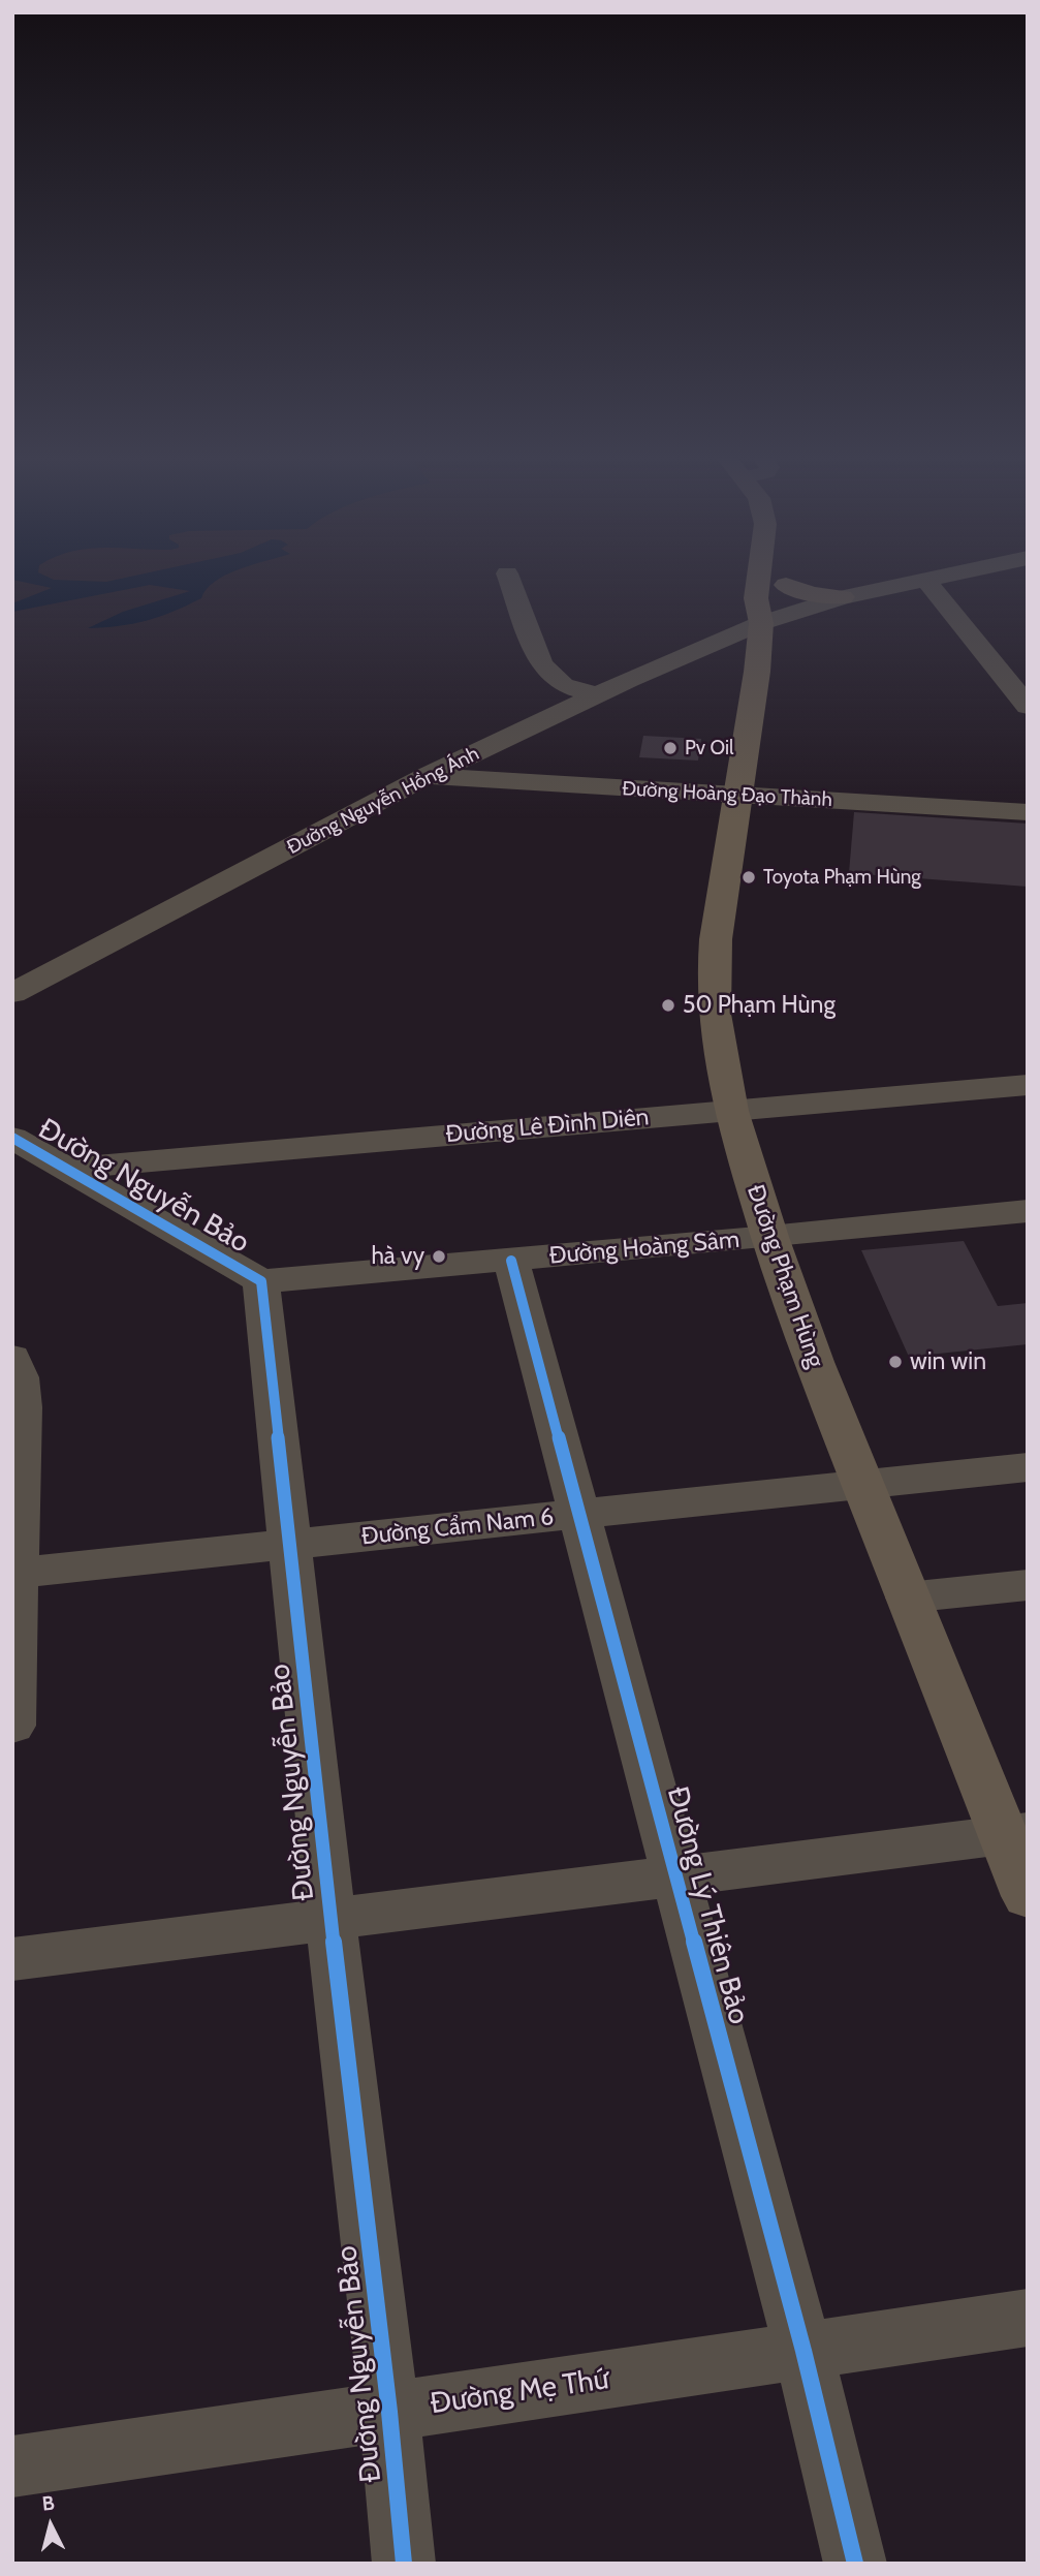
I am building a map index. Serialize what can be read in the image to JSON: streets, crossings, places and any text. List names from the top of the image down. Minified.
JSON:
{"streets":{"main road":["Đường Phạm Hùng"],"street":["Đường Hoàng Đạo Thành","Đường Nguyễn Hồng Ánh","Đường Lê Đình Diên","Đường Nguyễn Bảo","Đường Hoàng Sâm","Đường Cẩm Nam 6","Đường Lý Thiên Bảo","Đường Mẹ Thứ"]},"crossings":[["Đường Hoàng Đạo Thành","Đường Nguyễn Hồng Ánh"],["Đường Hoàng Đạo Thành","Đường Phạm Hùng"],["Đường Nguyễn Hồng Ánh","Đường Phạm Hùng"],["Đường Lê Đình Diên","Đường Nguyễn Bảo"],["Đường Lê Đình Diên","Đường Phạm Hùng"],["Đường Nguyễn Bảo","Đường Hoàng Sâm"],["Đường Nguyễn Bảo","Đường Cẩm Nam 6"],["Đường Nguyễn Bảo","Đường Mẹ Thứ"],["Đường Hoàng Sâm","Đường Phạm Hùng"],["Đường Hoàng Sâm","Đường Lý Thiên Bảo"],["Đường Phạm Hùng","Đường Cẩm Nam 6"],["Đường Cẩm Nam 6","Đường Lý Thiên Bảo"],["Đường Lý Thiên Bảo","Đường Mẹ Thứ"]],"places":["Pv Oil","Toyota Phạm Hùng","50 Phạm Hùng","hà vy","win win"],"north":"top"}
